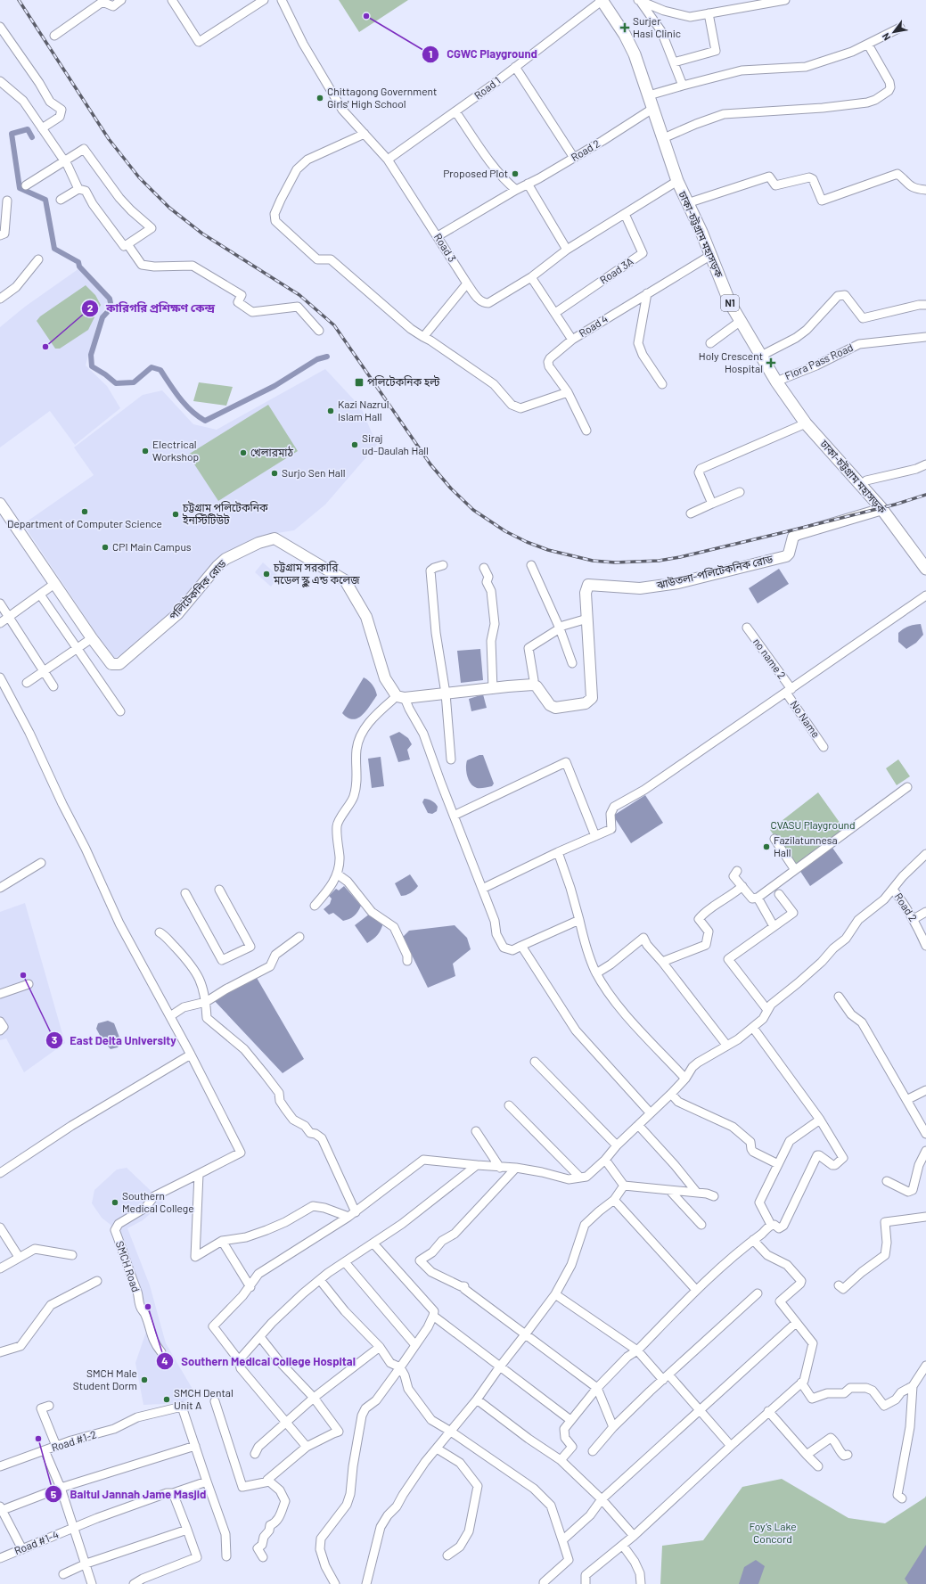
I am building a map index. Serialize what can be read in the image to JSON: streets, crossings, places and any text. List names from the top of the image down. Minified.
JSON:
{"streets":{"highway":["ঢাকা-চট্টগ্রাম মহাসড়ক","N1"],"main road":["ঝাউতলা-পলিটেকনিক রোড","পলিটেকনিক রোড"],"street":["Road 1","Road 2","Road 3","Road 3A","Road 4","Flora Pass Road","no name 2","No Name","SMCH Road","Road #1-2","Road #1-4"]},"crossings":[["Road 1","ঢাকা-চট্টগ্রাম মহাসড়ক"],["Road 1","Road 3"],["Road 2","ঢাকা-চট্টগ্রাম মহাসড়ক"],["Road 2","Road 3"],["ঢাকা-চট্টগ্রাম মহাসড়ক","Road 3"],["ঢাকা-চট্টগ্রাম মহাসড়ক","Road 4"],["ঢাকা-চট্টগ্রাম মহাসড়ক","Flora Pass Road"],["ঢাকা-চট্টগ্রাম মহাসড়ক","ঝাউতলা-পলিটেকনিক রোড"],["Road 3","Road 3A"],["no name 2","No Name"],["Road #1-2","Road #1-4"]],"parks":["CVASU Playground","Foy’s Lake Concord"],"places":{"other":["CGWC Playground","Chittagong Government Girls' High School","Proposed Plot","কারিগরি প্রশিক্ষণ কেন্দ্র","Kazi Nazrul Islam Hall","Siraj ud-Daulah Hall","Electrical Workshop","খেলারমাঠ","Surjo Sen Hall","Department of Computer Science","চট্টগ্রাম পলিটেকনিক ইনস্টিটিউট","CPI Main Campus","চট্টগ্রাম সরকারি মডেল স্কুল এন্ড কলেজ","Fazilatunnesa Hall","East Delta University","Southern Medical College","Southern Medical College Hospital","SMCH Male Student Dorm","SMCH Dental Unit A","Baitul Jannah Jame Masjid"],"health":["Surjer Hasi Clinic","Holy Crescent Hospital"],"transit":["পলিটেকনিক হল্ট"]},"north":"bottom left"}
